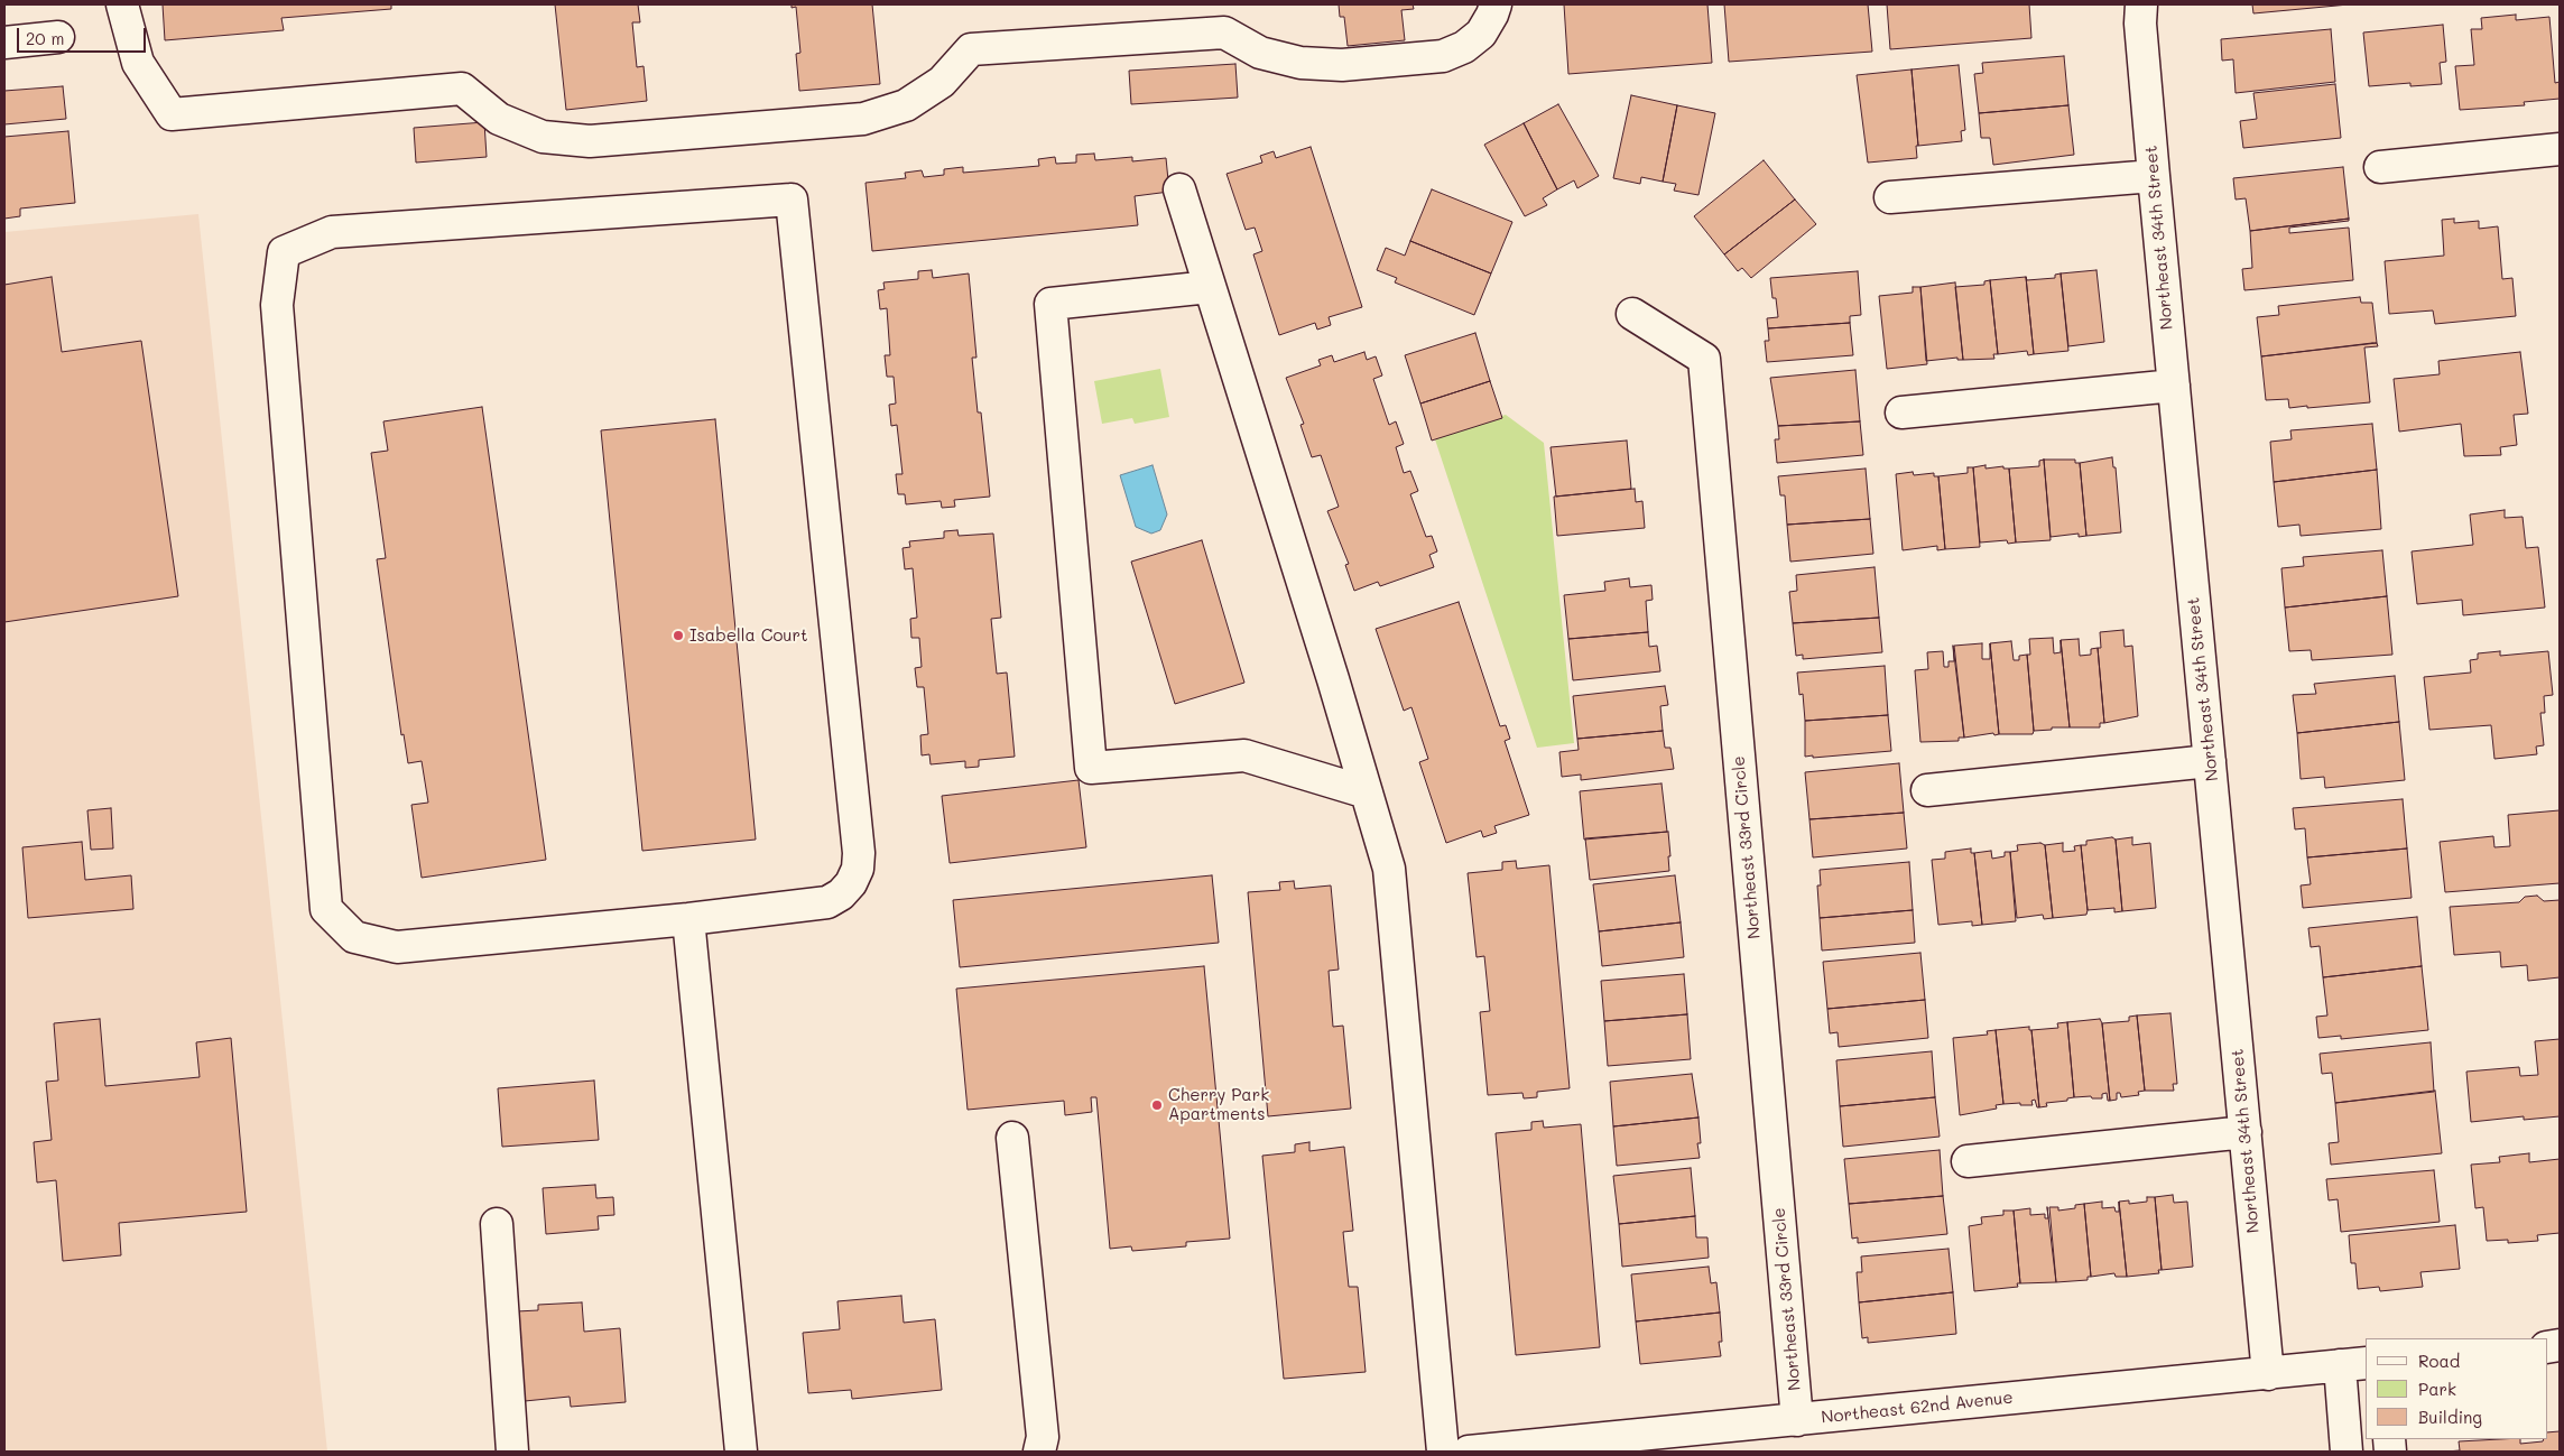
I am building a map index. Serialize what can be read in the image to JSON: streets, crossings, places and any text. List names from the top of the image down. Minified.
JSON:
{"streets":{"street":["Northeast 34th Street","Northeast 33rd Circle","Northeast 62nd Avenue"]},"crossings":[["Northeast 34th Street","Northeast 62nd Avenue"],["Northeast 33rd Circle","Northeast 62nd Avenue"]],"places":["Isabella Court","Cherry Park Apartments"],"legend":["Road","Park","Building"],"scale_bar":"20 m"}
